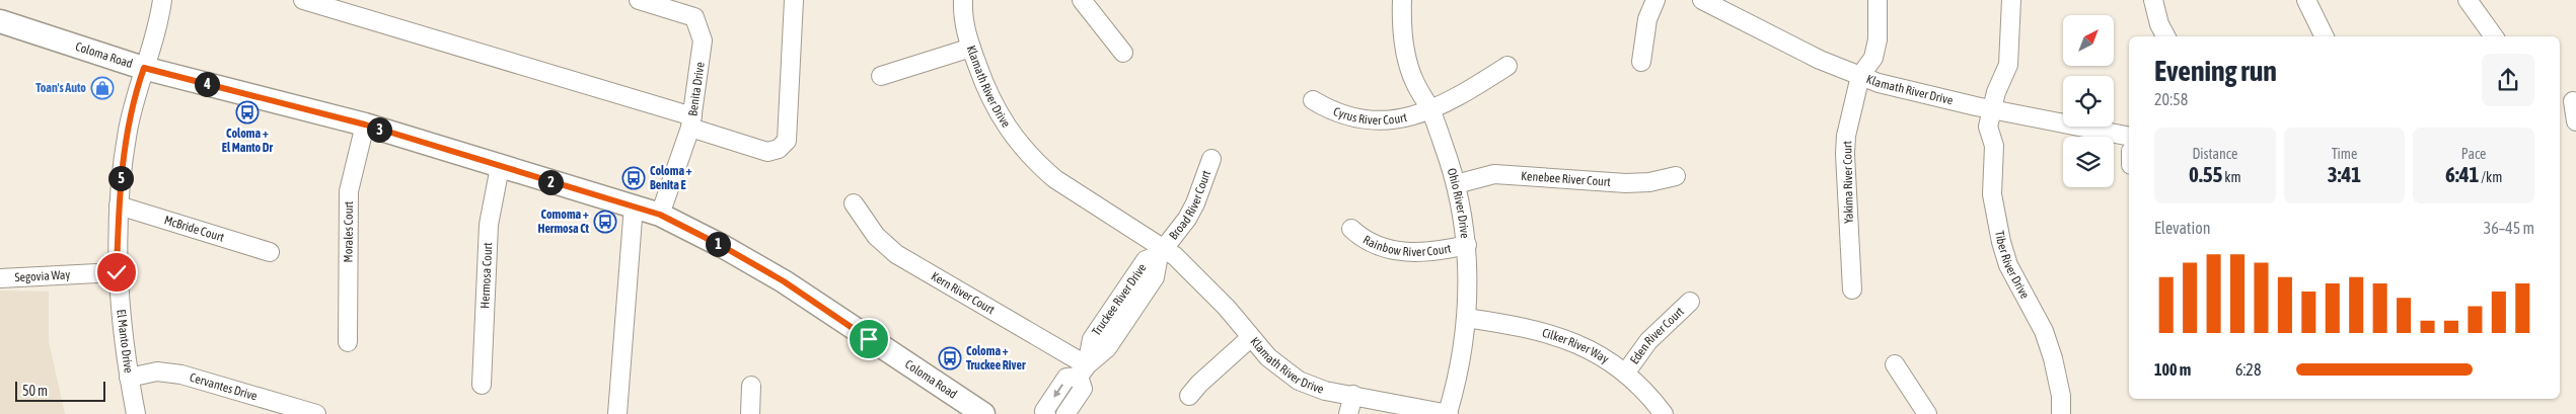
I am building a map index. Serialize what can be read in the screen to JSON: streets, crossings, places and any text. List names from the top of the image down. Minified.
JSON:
{"streets":{"main road":["Coloma Road"],"street":["Klamath River Drive","Benita Drive","Cyrus River Court","Kenebee River Court","Yakima River Court","Broad River Court","Ohio River Drive","McBride Court","Morales Court","Rainbow River Court","Tiber River Drive","Hermosa Court","Segovia Way","Kern River Court","Truckee River Drive","Eden River Court","El Manto Drive","Cilker River Way","Cervantes Drive"]},"crossings":[["Coloma Road","Benita Drive"],["Coloma Road","Morales Court"],["Coloma Road","Hermosa Court"],["Coloma Road","El Manto Drive"],["Klamath River Drive","Yakima River Court"],["Klamath River Drive","Broad River Court"],["Klamath River Drive","Ohio River Drive"],["Klamath River Drive","Tiber River Drive"],["Klamath River Drive","Truckee River Drive"],["Cyrus River Court","Ohio River Drive"],["Kenebee River Court","Ohio River Drive"],["Broad River Court","Truckee River Drive"],["Ohio River Drive","Rainbow River Court"],["Ohio River Drive","Cilker River Way"],["McBride Court","El Manto Drive"],["Segovia Way","El Manto Drive"],["Kern River Court","Truckee River Drive"],["Eden River Court","Cilker River Way"],["El Manto Drive","Cervantes Drive"]],"places":{"shop":["Toan's Auto"],"bus stop":["Coloma + El Manto Dr","Coloma + Benita E","Comoma + Hermosa Ct","Coloma + Truckee River"]},"scale_bar":"50 m","north":"top right","page":{"heading":["Evening run","20:58"],"pins":["4","3","5","2","1"],"stats":[["Distance","0.55 km"],["Time","3:41"],["Pace","6:41 /km"]],"chart":["Elevation","36–45 m"],"list":[{"name":"100 m","note":"6:28"}],"scale":"50 m"}}
